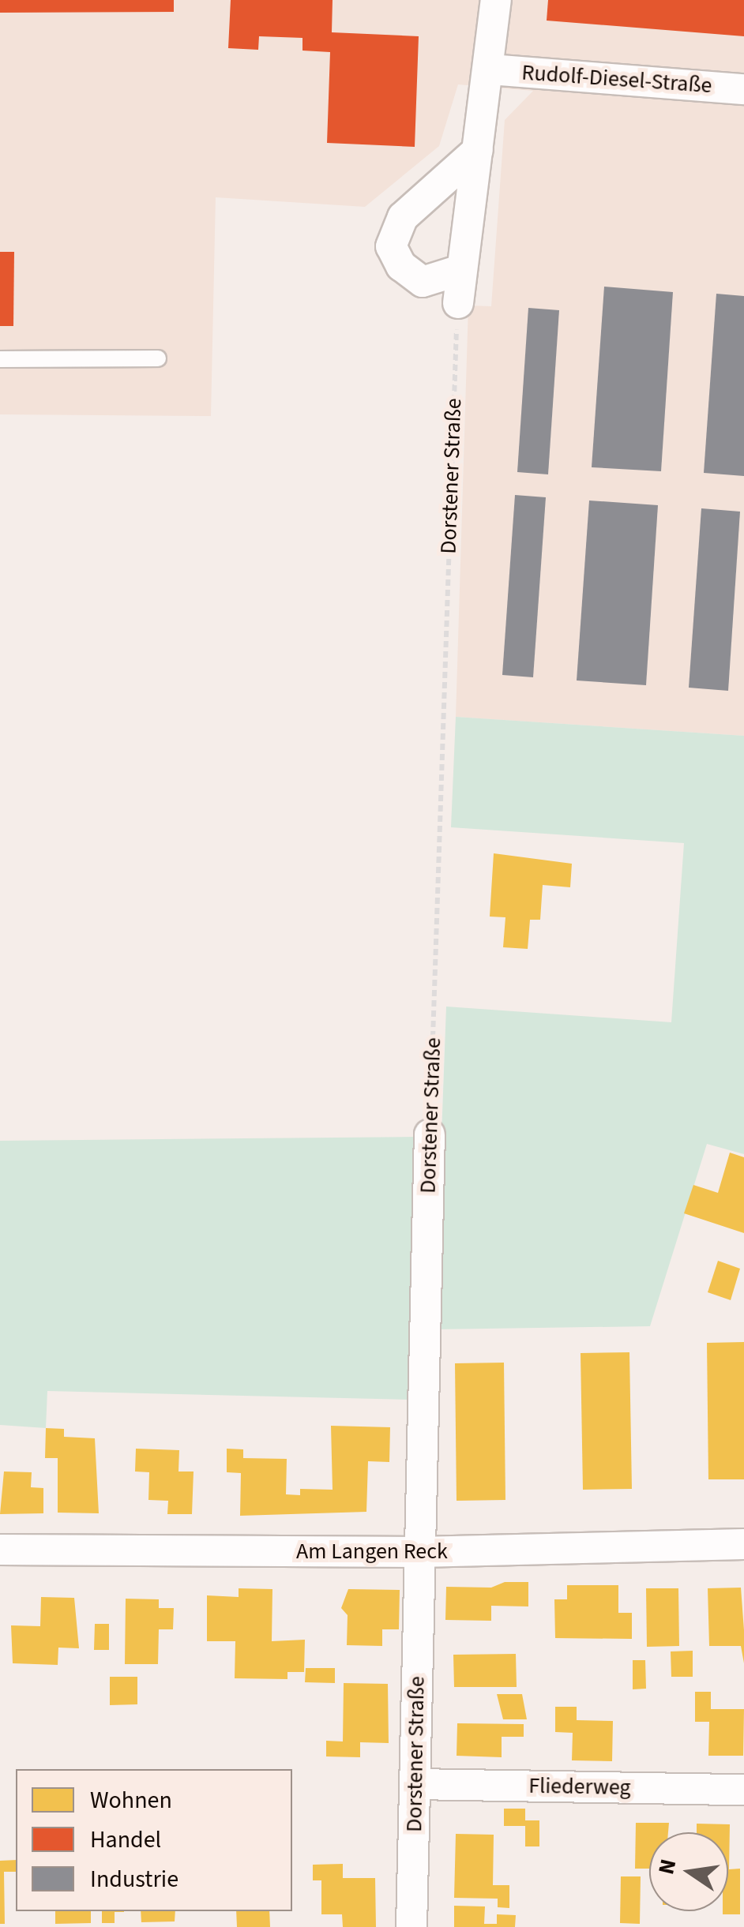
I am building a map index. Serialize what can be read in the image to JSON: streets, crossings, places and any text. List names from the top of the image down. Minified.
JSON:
{"streets":{"street":["Rudolf-Diesel-Straße","Dorstener Straße","Am Langen Reck","Fliederweg"]},"crossings":[["Rudolf-Diesel-Straße","Dorstener Straße"],["Dorstener Straße","Am Langen Reck"],["Dorstener Straße","Fliederweg"]],"legend":["Wohnen","Handel","Industrie"],"north":"left"}
